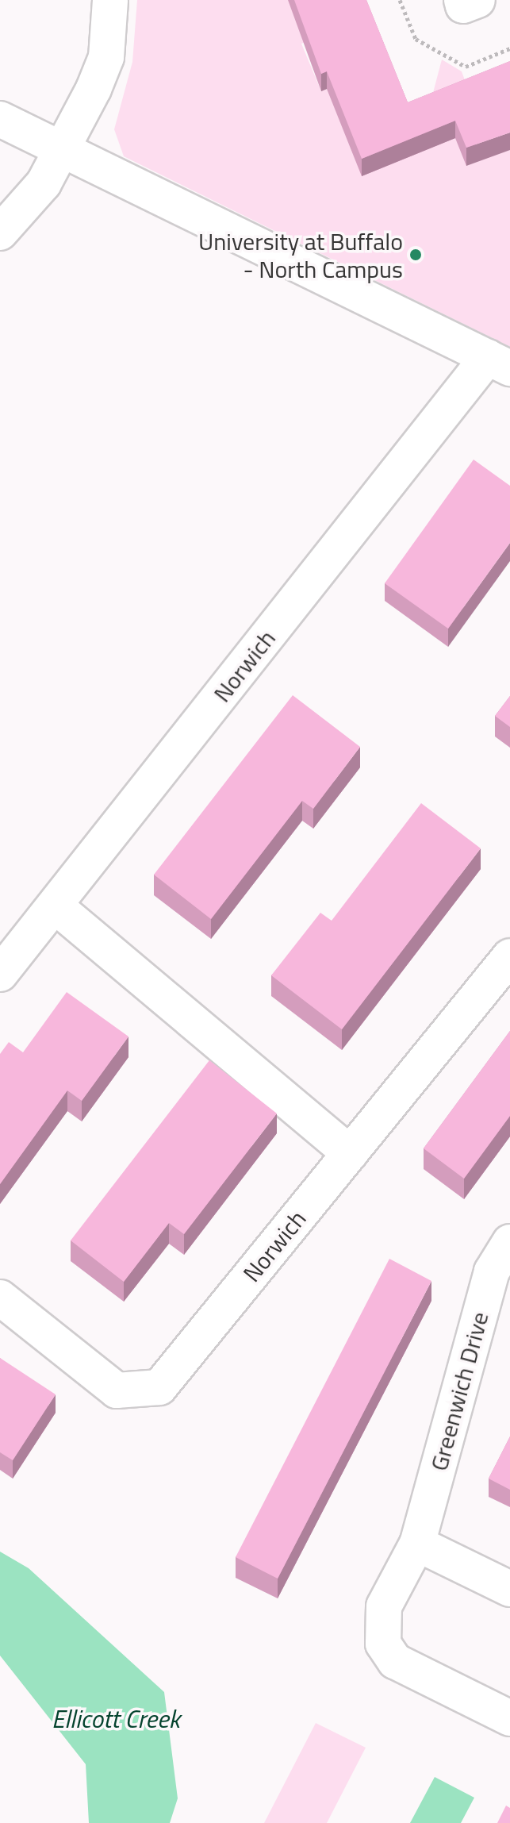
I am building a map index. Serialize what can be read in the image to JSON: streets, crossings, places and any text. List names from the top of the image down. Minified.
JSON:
{"streets":{"street":["Norwich","Greenwich Drive"]},"water":["Ellicott Creek"],"places":["University at Buffalo - North Campus"]}
